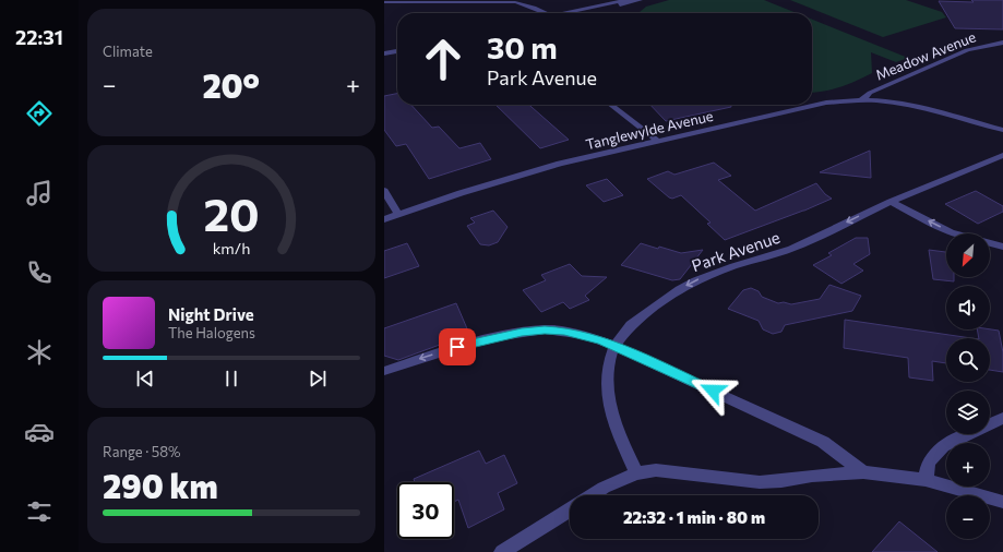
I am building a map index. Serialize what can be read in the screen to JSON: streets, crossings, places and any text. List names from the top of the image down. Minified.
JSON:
{"streets":{"street":["Meadow Avenue","Tanglewylde Avenue","Park Avenue"]},"crossings":[["Meadow Avenue","Tanglewylde Avenue"]],"one_way":["Park Avenue"],"north":"bottom left","page":{"tabs":"22:31","tile":["Climate",["Range · 58%","290 km"]],"turn":["30 m","Park Avenue"],"heat":["−","20°","+"],"map_buttons":["+","−"],"song":["Night Drive","The Halogens"],"limit":"30","trip":"22:32 · 1 min · 80 m","gauge":["20","km/h"]}}
